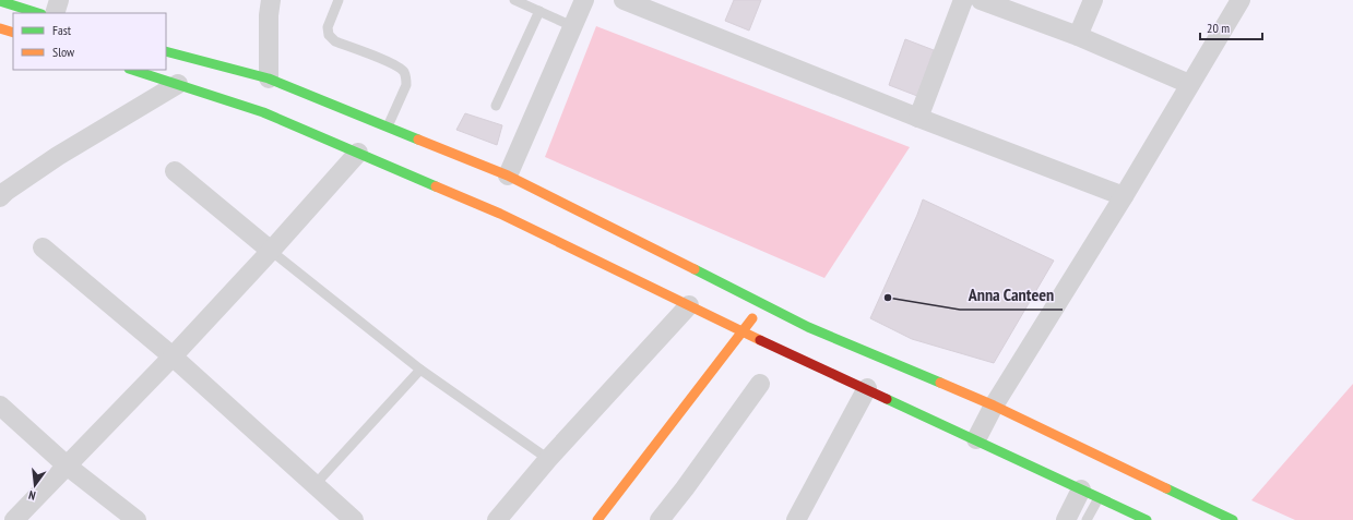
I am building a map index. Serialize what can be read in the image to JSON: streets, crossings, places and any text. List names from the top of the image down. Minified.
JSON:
{"places":["Anna Canteen"],"legend":["Fast","Slow"],"scale_bar":"20 m","north":"bottom"}
